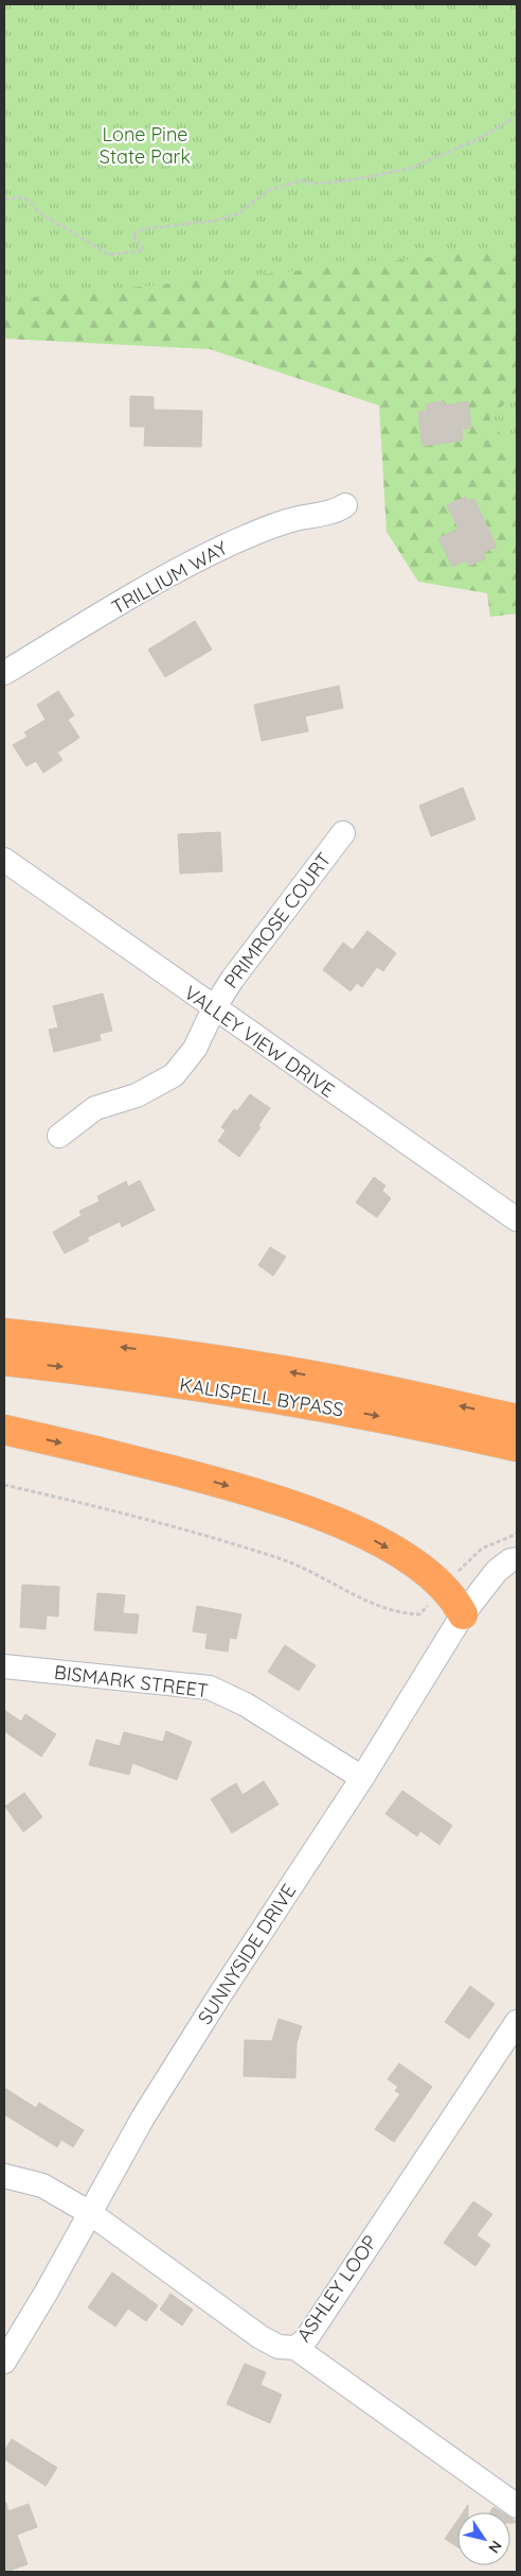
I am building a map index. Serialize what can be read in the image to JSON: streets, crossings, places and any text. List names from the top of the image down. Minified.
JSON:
{"streets":{"highway":["KALISPELL BYPASS"],"street":["TRILLIUM WAY","PRIMROSE COURT","VALLEY VIEW DRIVE","BISMARK STREET","SUNNYSIDE DRIVE","ASHLEY LOOP"]},"crossings":[["PRIMROSE COURT","VALLEY VIEW DRIVE"],["BISMARK STREET","SUNNYSIDE DRIVE"],["SUNNYSIDE DRIVE","ASHLEY LOOP"]],"parks":["Lone Pine State Park"],"north":"bottom right"}
